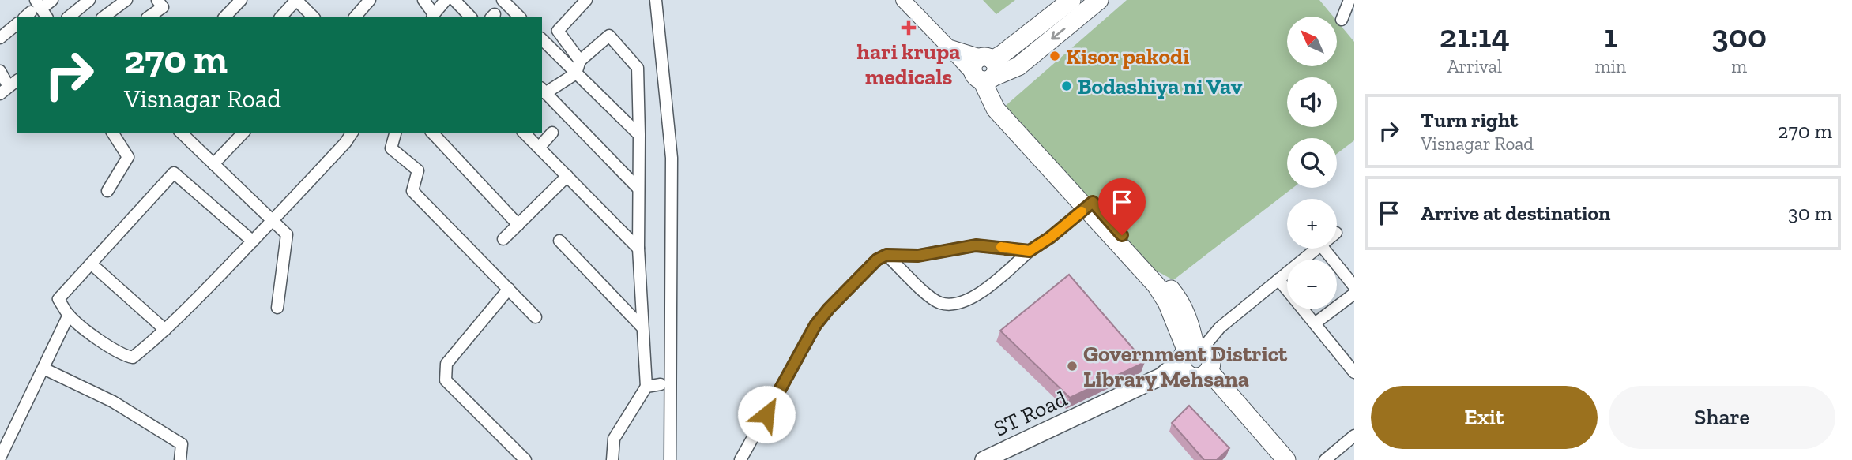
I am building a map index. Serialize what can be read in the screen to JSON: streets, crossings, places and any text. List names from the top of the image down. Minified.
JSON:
{"streets":{"main road":["ST Road"]},"places":{"health":["hari krupa medicals"],"other":["Kisor pakodi","Bodashiya ni Vav","Government District Library Mehsana"]},"north":"top left","page":{"eta":["21:14","Arrival","1","min","300","m"],"map_buttons":["+","−"],"turn":["270 m","Visnagar Road"],"list":[{"name":"Turn right","note":"Visnagar Road","value":"270 m"},{"name":"Arrive at destination","value":"30 m"}],"buttons":["Exit","Share"]}}
